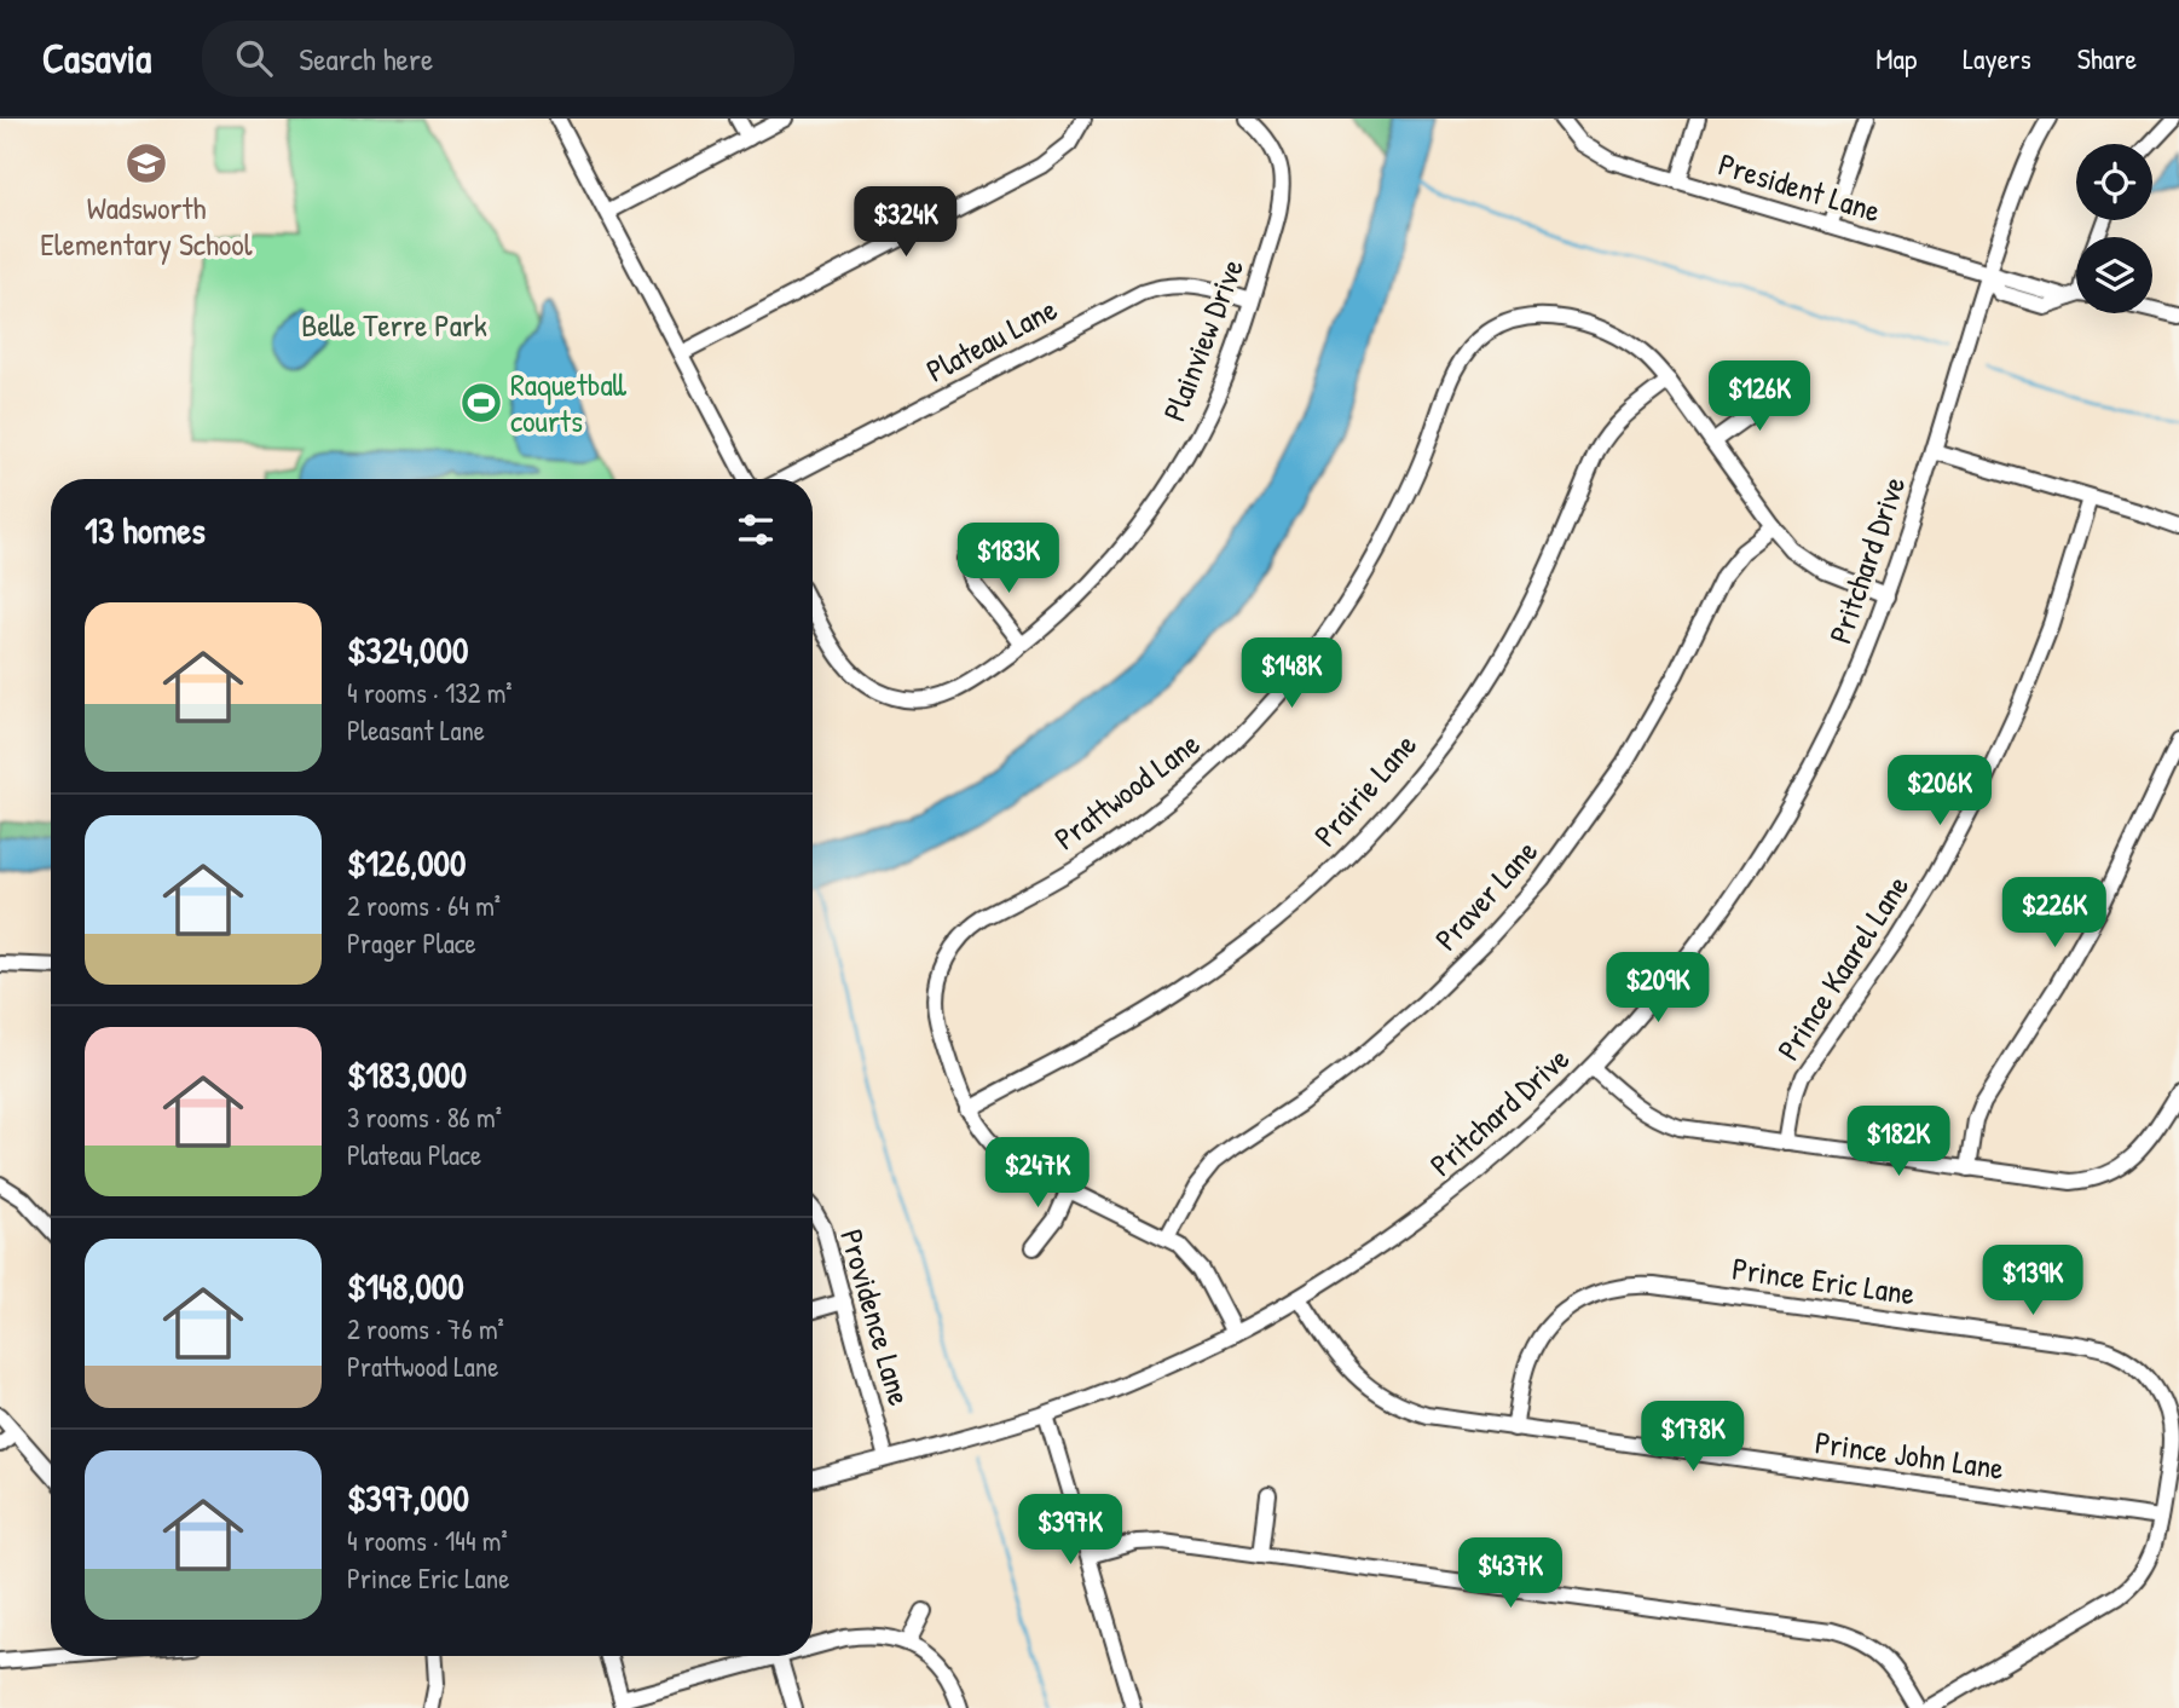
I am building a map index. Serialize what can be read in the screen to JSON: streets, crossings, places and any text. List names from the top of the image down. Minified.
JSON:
{"streets":{"street":["President Lane","Plateau Lane","Plainview Drive","Pritchard Drive","Prairie Lane","Prattwood Lane","Praver Lane","Prince Kaarel Lane","Prince Eric Lane","Providence Lane","Prince John Lane"]},"crossings":[["President Lane","Pritchard Drive"],["Plateau Lane","Plainview Drive"],["Pritchard Drive","Prattwood Lane"],["Pritchard Drive","Providence Lane"],["Pritchard Drive","Prince John Lane"],["Prairie Lane","Prattwood Lane"],["Prattwood Lane","Praver Lane"],["Prince Eric Lane","Prince John Lane"]],"parks":["Belle Terre Park"],"places":{"school or university":["Wadsworth Elementary School"],"sports":["Raquetball courts"]},"page":{"header":"Casavia","search":"Search here","nav":["Map","Layers","Share"],"price":["$324K","$126K","$183K","$148K","$206K","$226K","$209K","$182K","$247K","$139K","$178K","$397K","$437K"],"heading":"13 homes","list":[{"name":"$324,000","note":"4 rooms · 132 m² · Pleasant Lane"},{"name":"$126,000","note":"2 rooms · 64 m² · Prager Place"},{"name":"$183,000","note":"3 rooms · 86 m² · Plateau Place"},{"name":"$148,000","note":"2 rooms · 76 m² · Prattwood Lane"},{"name":"$397,000","note":"4 rooms · 144 m² · Prince Eric Lane"}]}}
